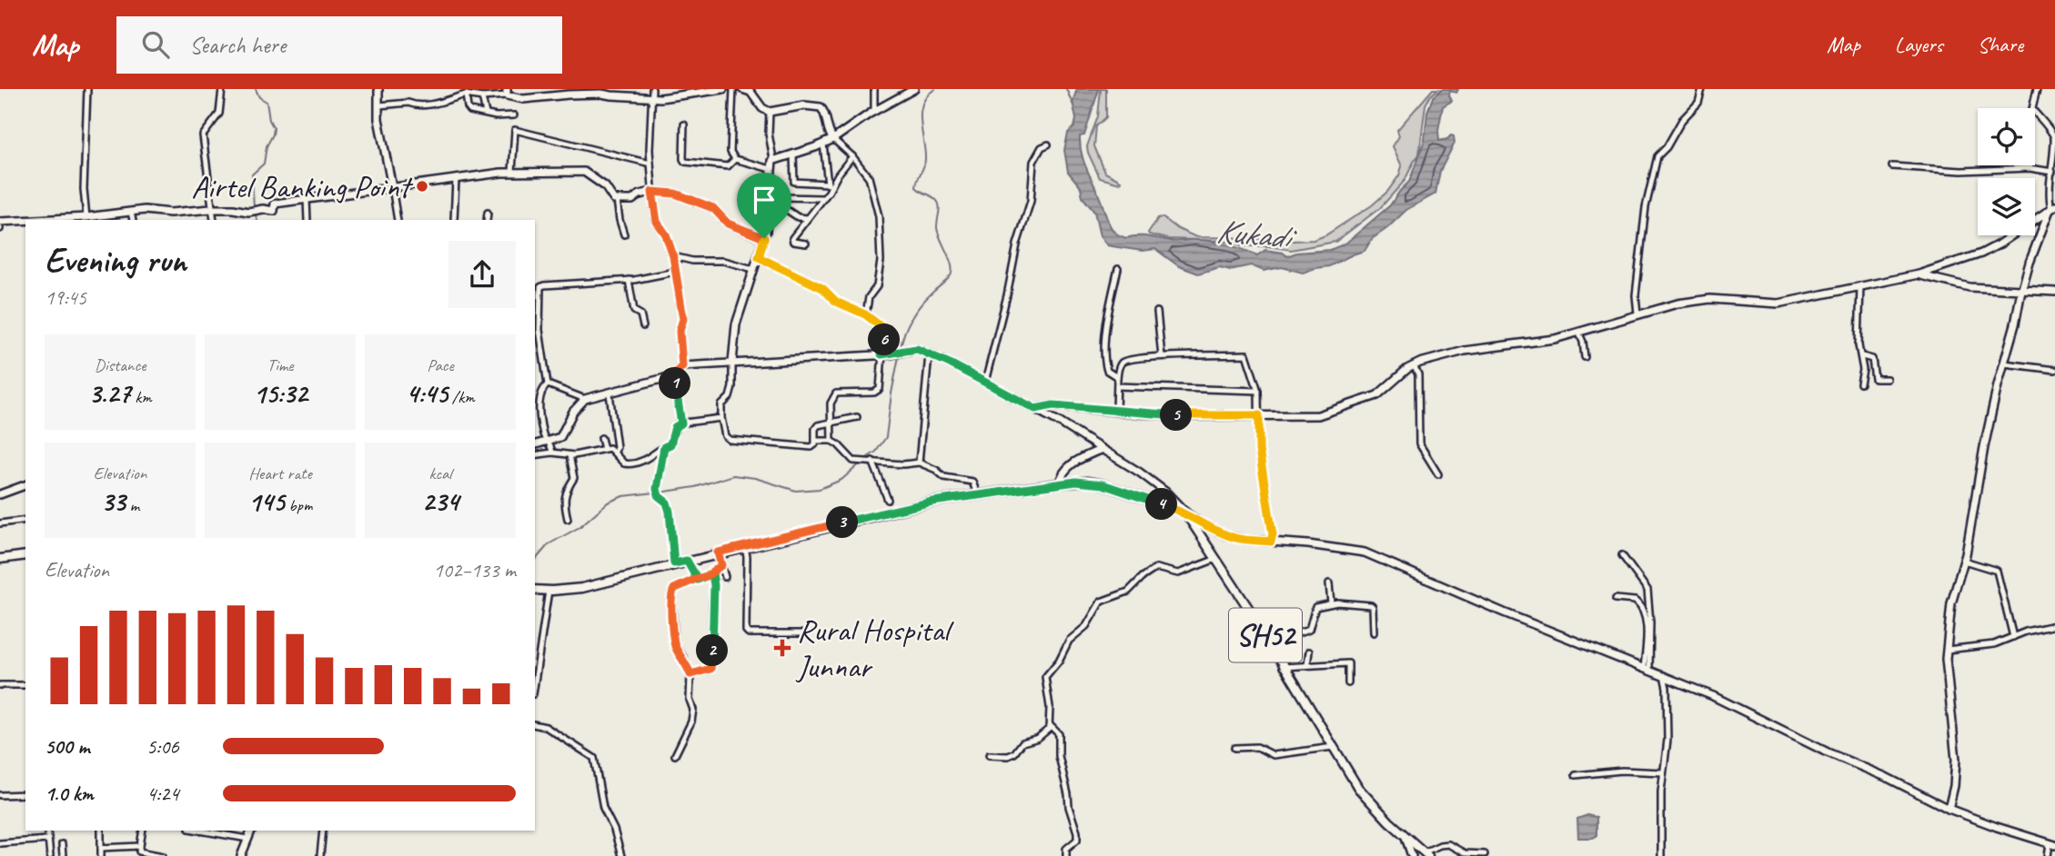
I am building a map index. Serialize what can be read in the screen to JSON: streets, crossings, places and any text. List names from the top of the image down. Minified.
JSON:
{"streets":{"main road":["SH52"]},"water":["Kukadi"],"places":{"other":["Airtel Banking Point"],"health":["Rural Hospital Junnar"]},"page":{"header":"Map","search":"Search here","nav":["Map","Layers","Share"],"heading":["Evening run","19:45"],"pins":["6","1","5","4","3","2"],"stats":[["Distance","3.27 km"],["Time","15:32"],["Pace","4:45 /km"],["Elevation","33 m"],["Heart rate","145 bpm"],["kcal","234"]],"chart":["Elevation","102–133 m"],"list":[{"name":"500 m","note":"5:06"},{"name":"1.0 km","note":"4:24"}]}}
